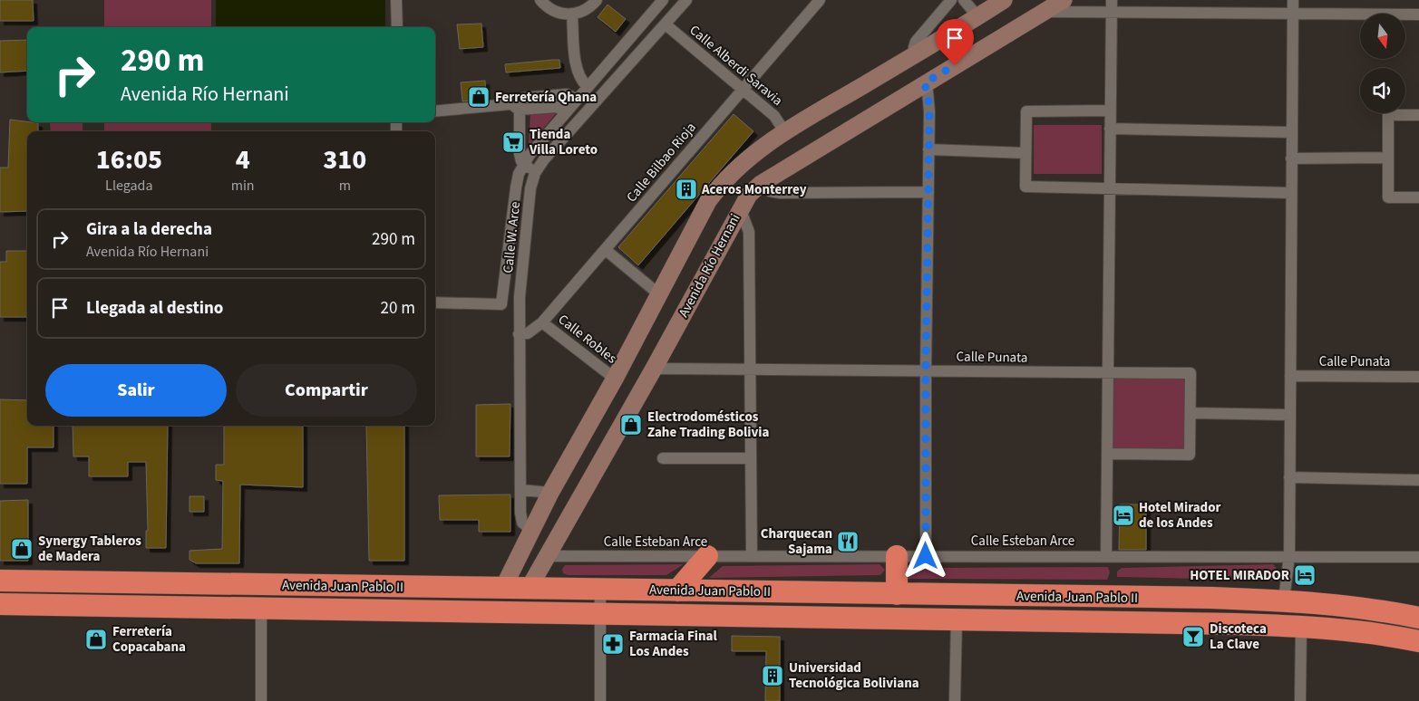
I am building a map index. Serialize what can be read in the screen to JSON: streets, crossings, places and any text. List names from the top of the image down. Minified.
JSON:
{"streets":{"highway":["Avenida Juan Pablo II"],"street":["Calle Alberdi Saravia","Calle Bilbao Rioja","Calle W. Arce","Avenida Río Hernani","Calle Robles","Calle Punata","Calle Esteban Arce"]},"crossings":[["Calle Alberdi Saravia","Calle Bilbao Rioja"],["Calle Alberdi Saravia","Calle W. Arce"],["Calle Bilbao Rioja","Calle W. Arce"],["Calle Bilbao Rioja","Calle Robles"],["Avenida Río Hernani","Calle Punata"],["Avenida Río Hernani","Calle Esteban Arce"],["Avenida Río Hernani","Avenida Juan Pablo II"]],"places":{"shop":["Ferretería Qhana","Electrodomésticos Zahe Trading Bolivia","Synergy Tableros de Madera","Ferretería Copacabana"],"supermarket":["Tienda Villa Loreto"],"building":["Aceros Monterrey","Universidad Tecnológica Boliviana"],"hotel":["Hotel Mirador de los Andes","HOTEL MIRADOR"],"restaurant":["Charquecan Sajama"],"bar":["Discoteca La Clave"],"pharmacy":["Farmacia Final Los Andes"]},"north":"bottom","page":{"turn":["290 m","Avenida Río Hernani"],"eta":["16:05","Llegada","4","min","310","m"],"list":[{"name":"Gira a la derecha","note":"Avenida Río Hernani","value":"290 m"},{"name":"Llegada al destino","value":"20 m"}],"buttons":["Salir","Compartir"]}}
